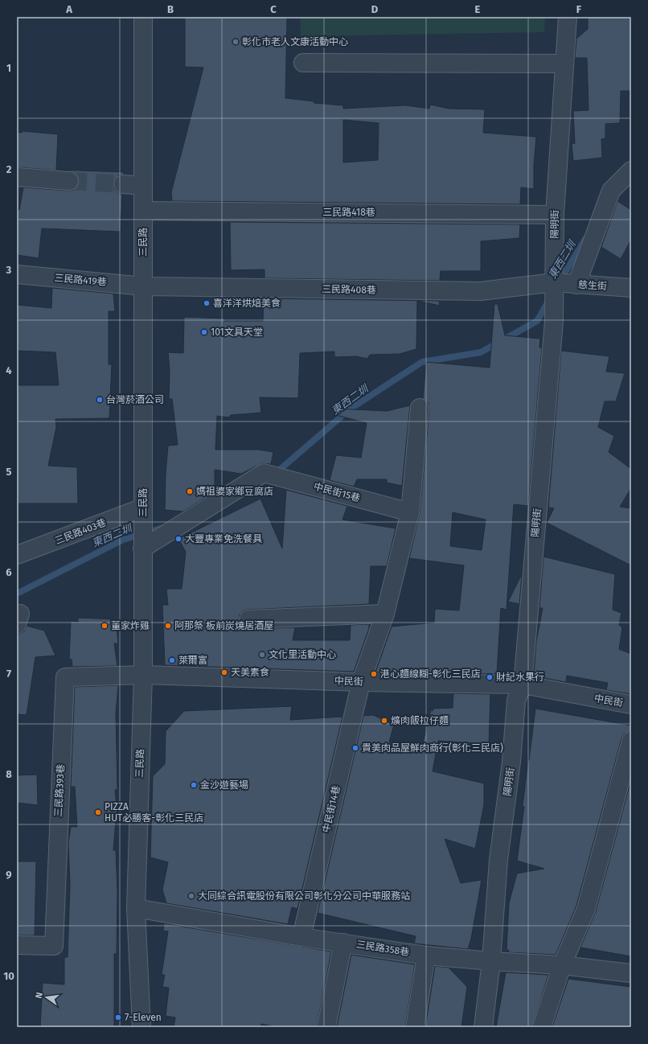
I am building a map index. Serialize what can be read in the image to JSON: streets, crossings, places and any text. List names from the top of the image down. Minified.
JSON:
{"streets":{"street":["三民路418巷","陽明街","三民路","三民路419巷","慈生街","三民路408巷","中民街15巷","三民路403巷","中民街","三民路393巷","中民街14巷","三民路358巷"]},"crossings":[["三民路418巷","陽明街"],["三民路418巷","三民路"],["陽明街","慈生街"],["陽明街","三民路408巷"],["陽明街","中民街"],["陽明街","三民路358巷"],["三民路","三民路419巷"],["三民路","三民路408巷"],["三民路","中民街15巷"],["三民路","三民路403巷"],["三民路","中民街"],["三民路","三民路393巷"],["三民路","三民路358巷"],["三民路419巷","三民路408巷"],["慈生街","三民路408巷"],["中民街","三民路393巷"],["中民街","中民街14巷"],["中民街14巷","三民路358巷"]],"water":["東西二圳"],"places":["彰化市老人文康活動中心","喜洋洋烘焙美食","101文具天堂","台灣菸酒公司","媽祖婆家鄉豆腐店","大豐專業免洗餐具","董家炸雞","阿那祭 板前炭燒居酒屋","文化里活動中心","萊爾富","天美素食","港心麵線糊-彰化三民店","財記水果行","爌肉飯拉仔麵","貴美肉品屋鮮肉商行(彰化三民店)","金沙遊藝場","PIZZA HUT必勝客-彰化三民店","大同綜合訊電股份有限公司彰化分公司中華服務站","7-Eleven"],"north":"left","grid":{"columns":["A","B","C","D","E","F"],"rows":["1","2","3","4","5","6","7","8","9","10"]}}
